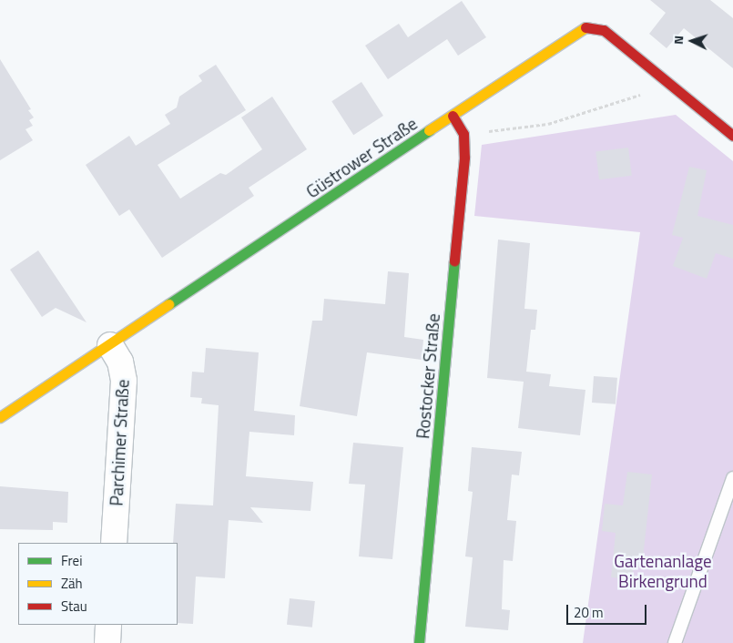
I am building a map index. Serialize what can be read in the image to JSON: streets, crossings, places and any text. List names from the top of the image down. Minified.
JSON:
{"streets":{"street":["Güstrower Straße","Rostocker Straße","Parchimer Straße"]},"crossings":[["Güstrower Straße","Rostocker Straße"],["Güstrower Straße","Parchimer Straße"]],"parks":["Gartenanlage Birkengrund"],"legend":["Frei","Zäh","Stau"],"scale_bar":"20 m","north":"left"}
